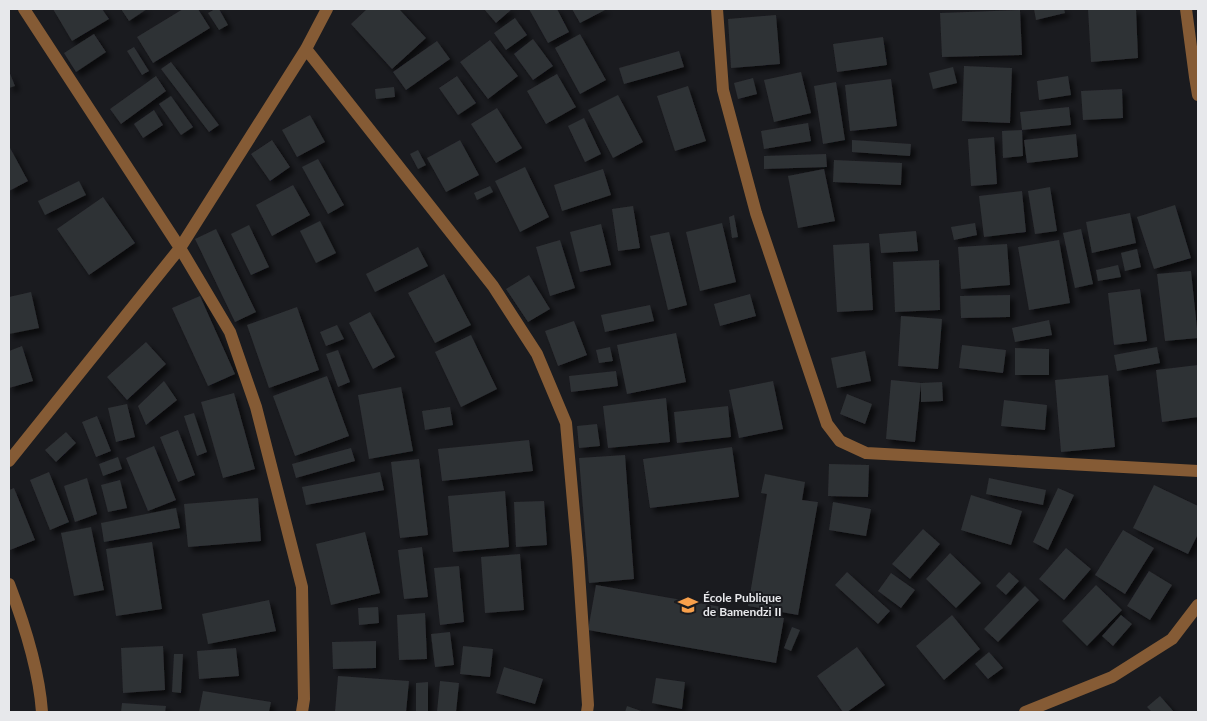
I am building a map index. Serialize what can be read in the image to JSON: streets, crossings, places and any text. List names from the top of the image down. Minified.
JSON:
{"places":{"school or university":["École Publique de Bamendzi II"]}}
